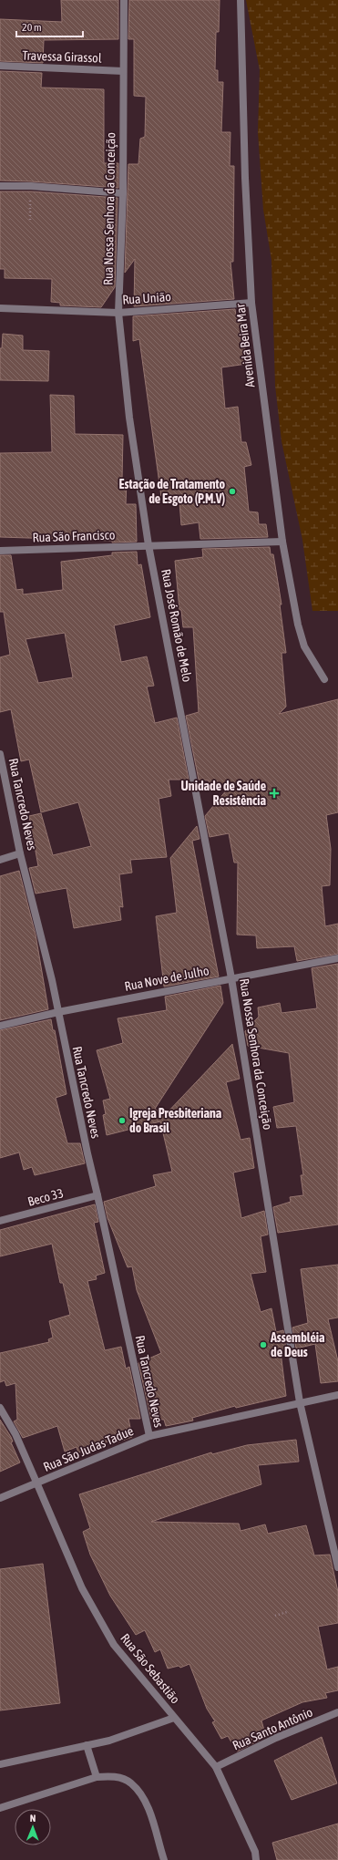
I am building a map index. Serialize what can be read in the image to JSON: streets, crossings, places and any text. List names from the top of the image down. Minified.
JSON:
{"streets":{"street":["Travessa Girassol","Rua Nossa Senhora da Conceição","Rua União","Avenida Beira Mar","Rua São Francisco","Rua José Romão de Melo","Rua Tancredo Neves","Rua Nove de Julho","Beco 33","Rua São Judas Tadue","Rua São Sebastião","Rua Santo Antônio"]},"crossings":[["Travessa Girassol","Rua Nossa Senhora da Conceição"],["Rua Nossa Senhora da Conceição","Rua União"],["Rua Nossa Senhora da Conceição","Rua José Romão de Melo"],["Rua Nossa Senhora da Conceição","Rua Nove de Julho"],["Rua Nossa Senhora da Conceição","Rua São Judas Tadue"],["Rua União","Avenida Beira Mar"],["Avenida Beira Mar","Rua São Francisco"],["Rua São Francisco","Rua José Romão de Melo"],["Rua Tancredo Neves","Rua Nove de Julho"],["Rua Tancredo Neves","Beco 33"],["Rua Tancredo Neves","Rua São Judas Tadue"],["Rua São Judas Tadue","Rua São Sebastião"],["Rua São Sebastião","Rua Santo Antônio"]],"places":{"other":["Estação de Tratamento de Esgoto (P.M.V)","Igreja Presbiteriana do Brasil","Assembléia de Deus"],"health":["Unidade de Saúde Resistência"]},"scale_bar":"20 m","north":"top"}
